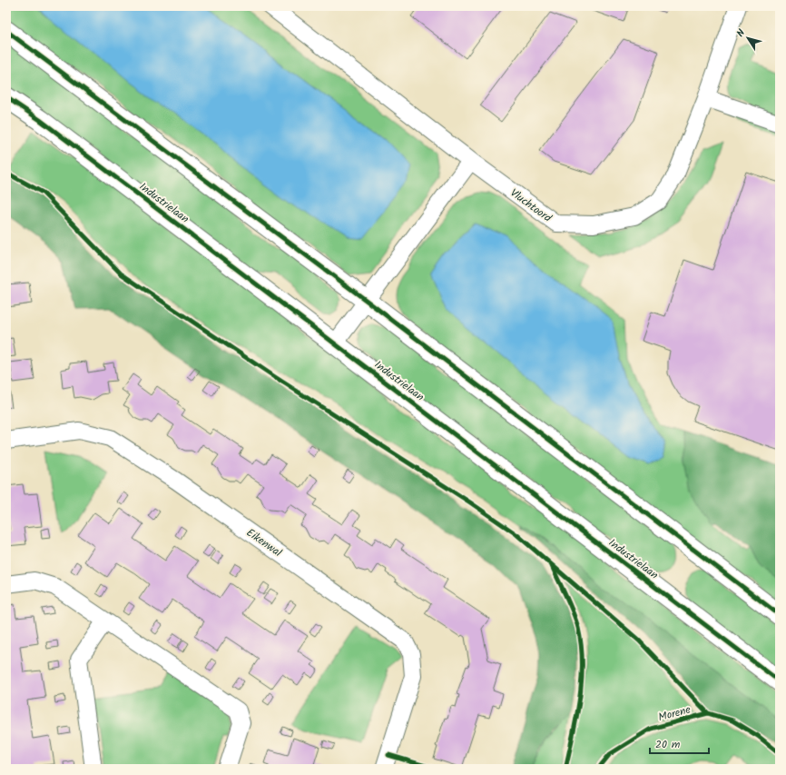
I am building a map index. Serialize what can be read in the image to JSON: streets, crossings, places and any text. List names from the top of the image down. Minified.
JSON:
{"streets":{"main road":["Industrielaan"],"street":["Vluchtoord","Eikenwal"],"cycle path":["Morene"]},"scale_bar":"20 m","north":"top left"}
